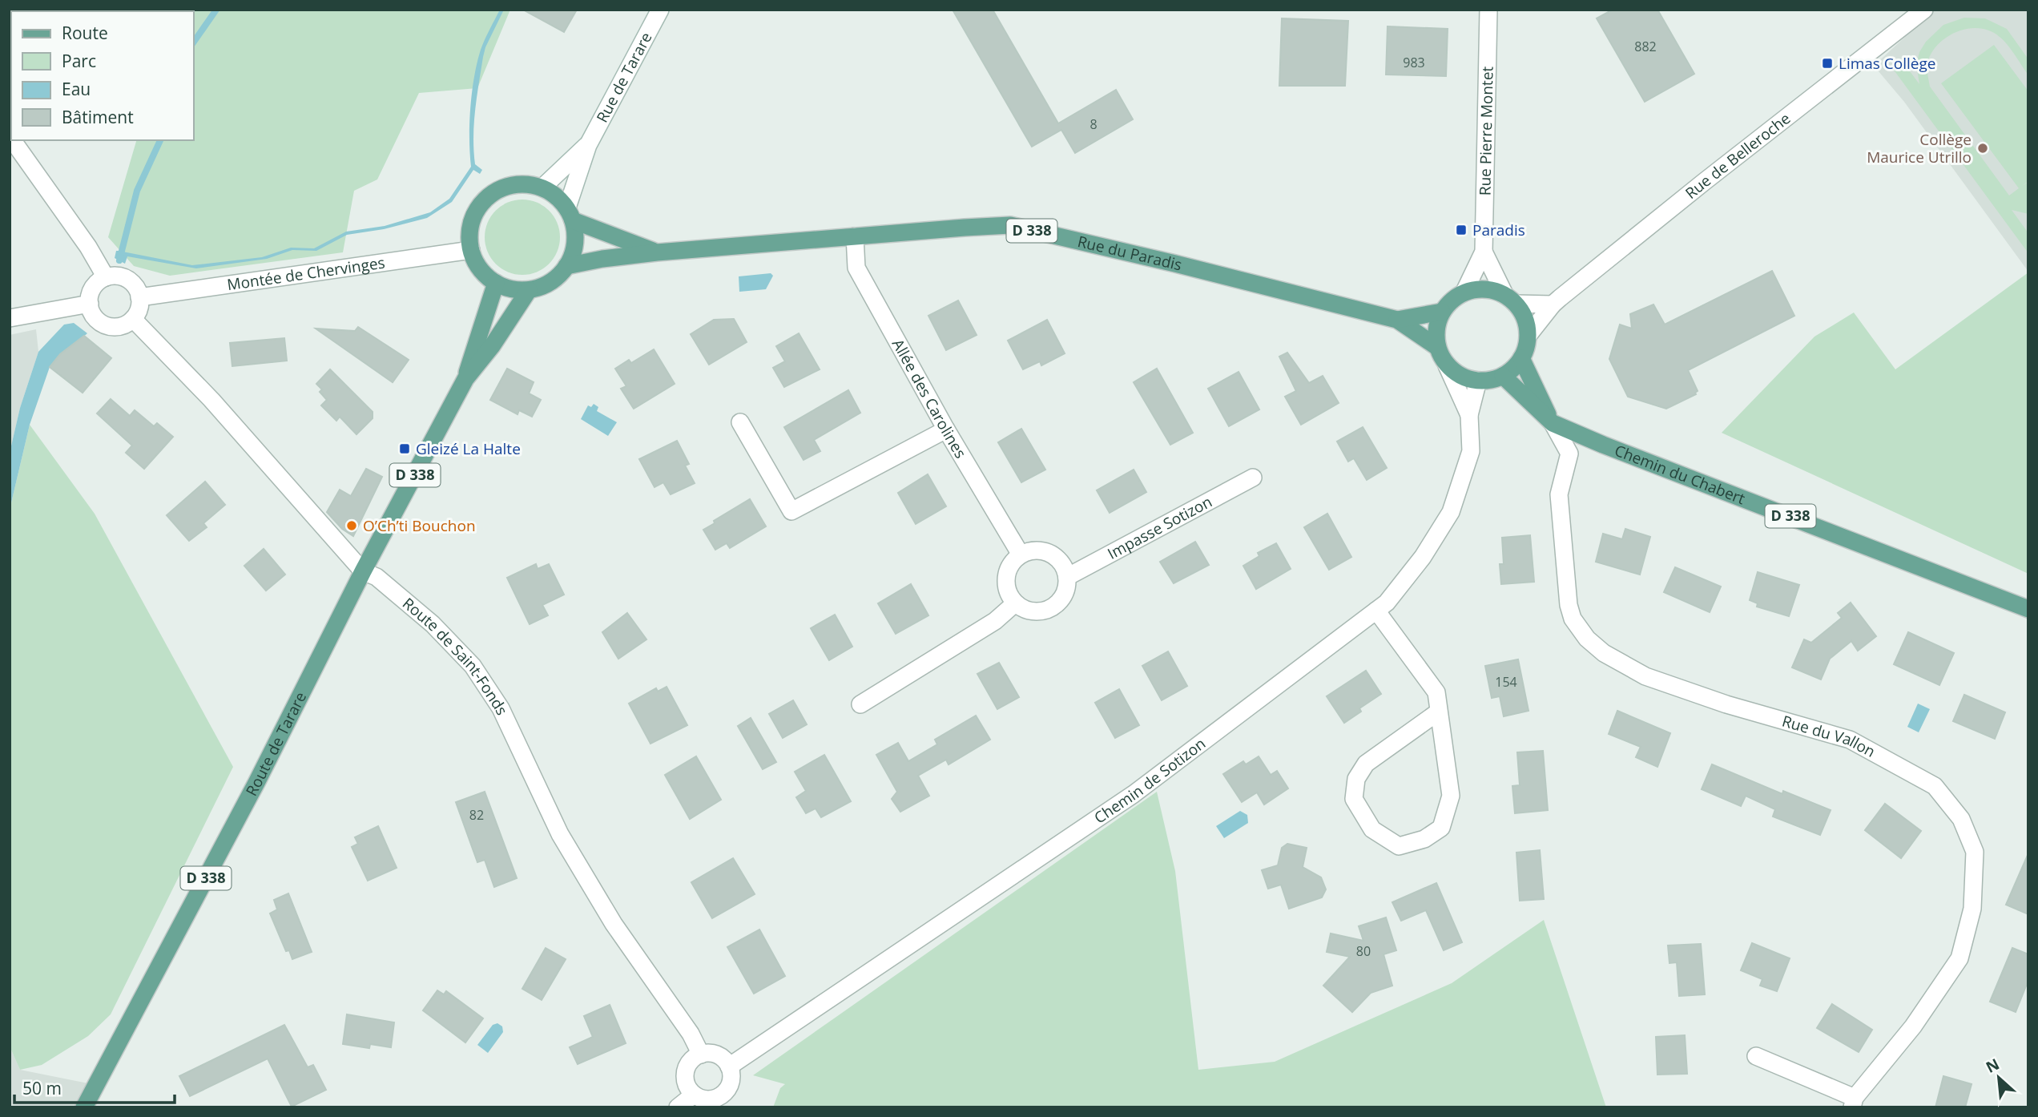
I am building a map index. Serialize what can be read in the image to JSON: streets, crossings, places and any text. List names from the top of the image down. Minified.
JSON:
{"streets":{"main road":["D 338","Rue du Paradis","Chemin du Chabert","Route de Tarare"],"street":["Rue de Tarare","Rue Pierre Montet","Rue de Belleroche","Montée de Chervinges","Allée des Carolines","Impasse Sotizon","Route de Saint-Fonds","Rue du Vallon","Chemin de Sotizon"]},"crossings":[["Rue de Tarare","Rue du Paradis"],["Rue de Tarare","Montée de Chervinges"],["Rue de Tarare","Route de Tarare"],["Rue Pierre Montet","Rue de Belleroche"],["Rue Pierre Montet","Rue du Paradis"],["Rue Pierre Montet","Chemin du Chabert"],["Rue Pierre Montet","Chemin de Sotizon"],["Rue de Belleroche","Rue du Paradis"],["Rue de Belleroche","Chemin du Chabert"],["Rue de Belleroche","Chemin de Sotizon"],["Rue du Paradis","Montée de Chervinges"],["Rue du Paradis","Allée des Carolines"],["Rue du Paradis","Chemin du Chabert"],["Rue du Paradis","Route de Tarare"],["Rue du Paradis","Chemin de Sotizon"],["Montée de Chervinges","Route de Saint-Fonds"],["Montée de Chervinges","Route de Tarare"],["Allée des Carolines","Impasse Sotizon"],["Chemin du Chabert","Rue du Vallon"],["Chemin du Chabert","Chemin de Sotizon"],["Route de Saint-Fonds","Route de Tarare"],["Route de Saint-Fonds","Chemin de Sotizon"]],"places":{"transit":["Limas Collège","Paradis","Gleizé La Halte"],"other":["Collège Maurice Utrillo","O’Ch’ti Bouchon"]},"house_numbers":["882","983","8","154","82","80"],"legend":["Route","Parc","Eau","Bâtiment"],"scale_bar":"50 m","north":"top left"}
